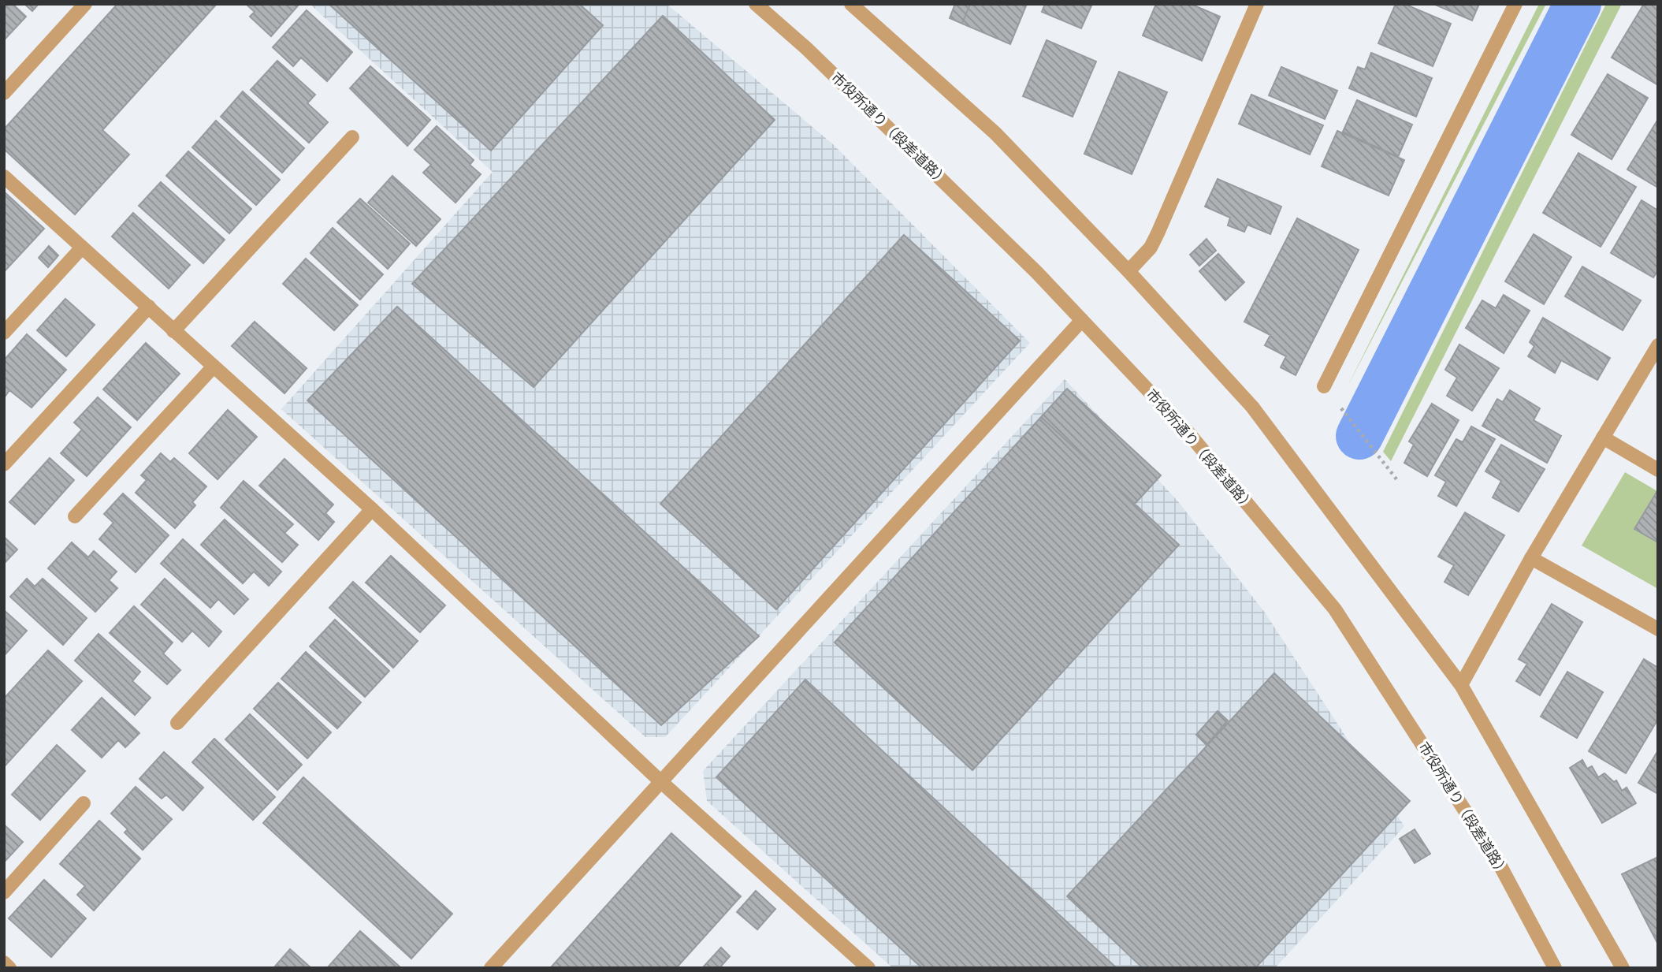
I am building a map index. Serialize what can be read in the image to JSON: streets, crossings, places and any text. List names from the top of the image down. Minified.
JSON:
{"streets":{"street":["市役所通り（段差道路）"]}}
